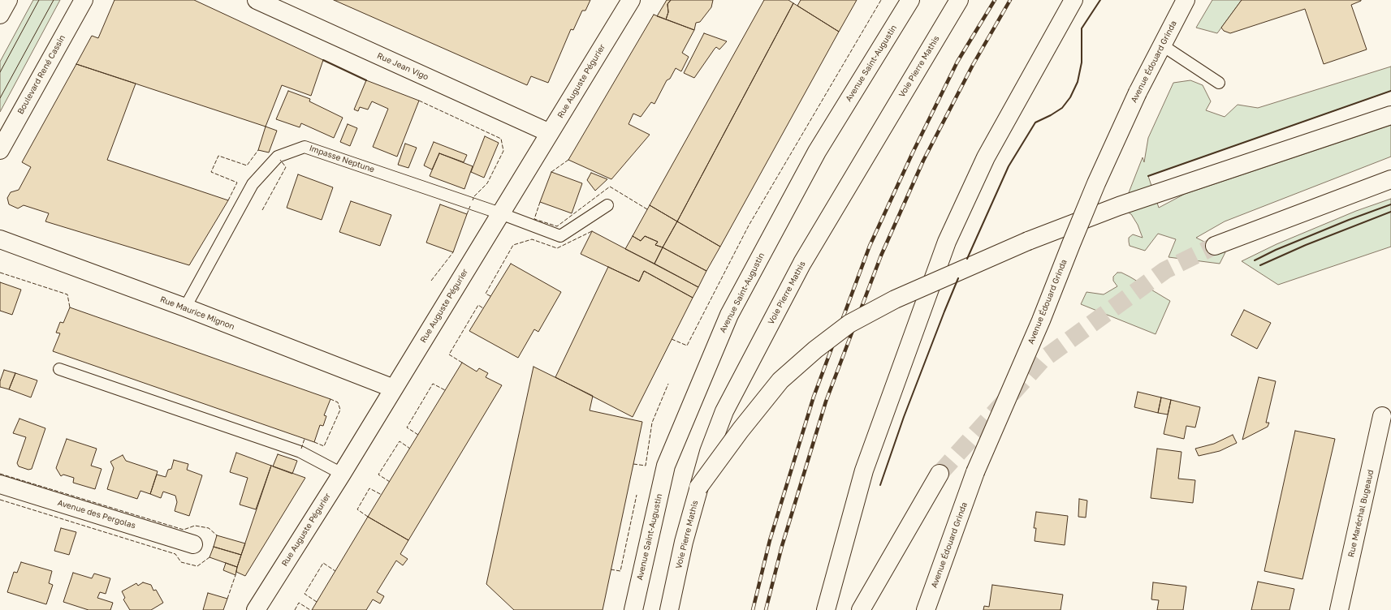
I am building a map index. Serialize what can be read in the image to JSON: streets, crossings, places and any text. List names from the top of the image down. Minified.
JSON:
{"streets":{"main road":["Avenue Édouard Grinda","Avenue Saint-Augustin","Rue Jean Vigo","Voie Pierre Mathis","Boulevard René Cassin","Rue Auguste Pégurier","Rue Maurice Mignon","Rue Maréchal Bugeaud","Avenue des Pergolas"],"lane":["Impasse Neptune"]},"crossings":[["Rue Jean Vigo","Rue Auguste Pégurier"],["Rue Auguste Pégurier","Impasse Neptune"],["Rue Auguste Pégurier","Rue Maurice Mignon"],["Impasse Neptune","Rue Maurice Mignon"]]}
